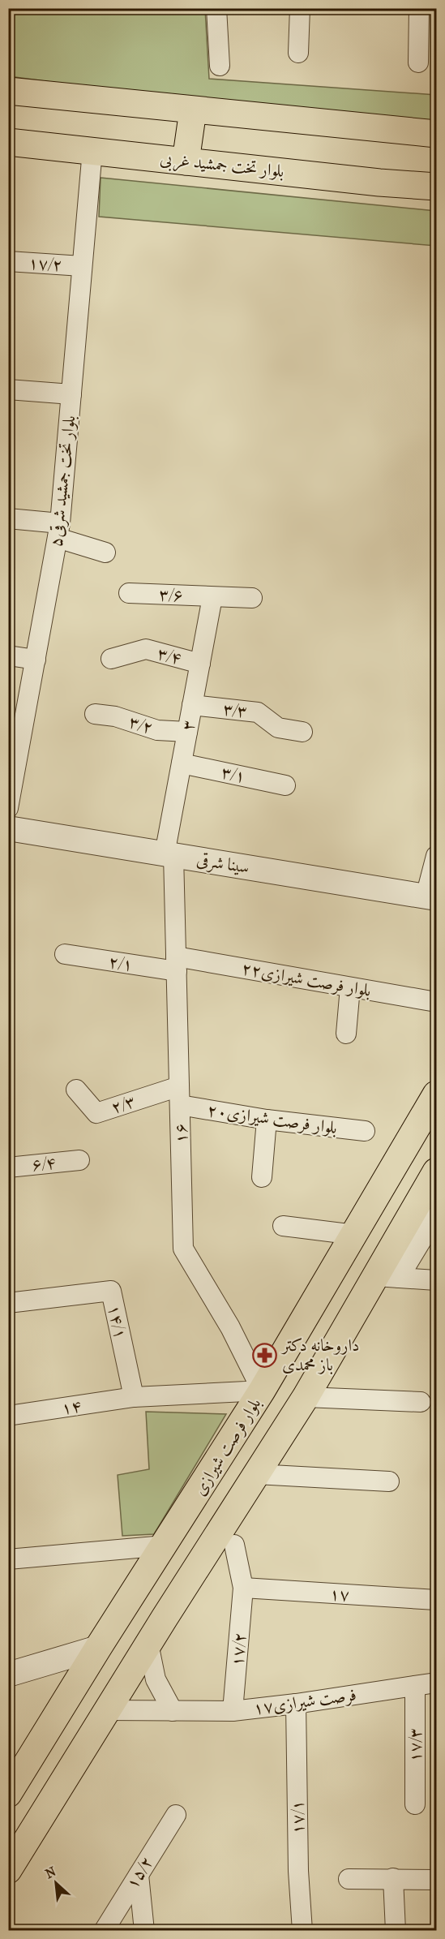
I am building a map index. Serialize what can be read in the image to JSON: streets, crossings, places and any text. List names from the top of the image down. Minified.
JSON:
{"streets":{"main road":["بلوار تخت جمشید غربی","بلوار فرصت شیرازی"],"street":["۱۷/۲","بلوار تخت جمشید شرقی۵","۳/۶","۳/۴","۳/۳","۳/۲","۳","۳/۱","سینا شرقی","۲/۱","بلوار فرصت شیرازی۲۲","۲/۳","بلوار فرصت شیرازی۲۰","۱۶","۶/۴","۱۴/۱","۱۴","۱۷","۱۷فرصت شیرازی","۱۷/۳","۱۷/۱","۱۵/۲"]},"crossings":[["بلوار تخت جمشید غربی","بلوار تخت جمشید شرقی۵"],["۱۷/۲","بلوار تخت جمشید شرقی۵"],["۱۷/۲","۱۷"],["۱۷/۲","۱۷فرصت شیرازی"],["۳/۶","۳"],["۳/۴","۳"],["۳/۳","۳"],["۳/۲","۳"],["۳","۳/۱"],["۳","سینا شرقی"],["۳","۱۶"],["سینا شرقی","۱۶"],["۲/۱","بلوار فرصت شیرازی۲۲"],["۲/۱","۱۶"],["بلوار فرصت شیرازی۲۲","۱۶"],["۲/۳","بلوار فرصت شیرازی۲۰"],["۲/۳","۱۶"],["بلوار فرصت شیرازی۲۰","۱۶"],["۱۶","۱۴"],["۱۶","بلوار فرصت شیرازی"],["۱۴/۱","۱۴"],["۱۴","بلوار فرصت شیرازی"],["۱۷فرصت شیرازی","۱۷/۳"],["۱۷فرصت شیرازی","۱۷/۱"]],"places":{"pharmacy":["داروخانه دکتر باز محمدی"]},"north":"top left"}
